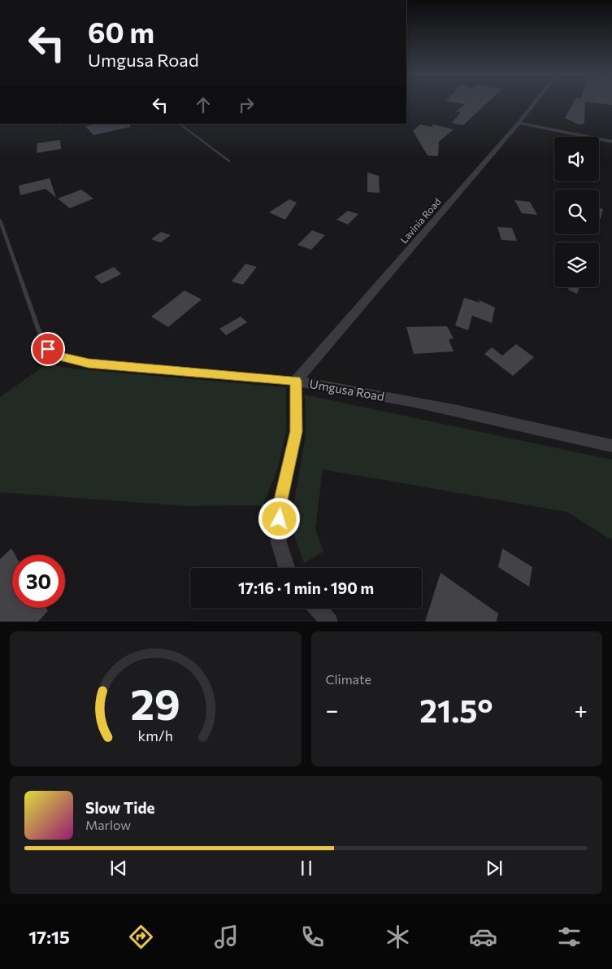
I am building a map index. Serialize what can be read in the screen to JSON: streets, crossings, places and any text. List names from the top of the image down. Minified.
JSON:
{"streets":{"street":["Lavinia Road","Umgusa Road"]},"crossings":[["Lavinia Road","Umgusa Road"]],"page":{"turn":["60 m","Umgusa Road"],"limit":"30","trip":"17:16 · 1 min · 190 m","tile":"Climate","heat":["−","21.5°","+"],"song":["Slow Tide","Marlow"],"tabs":"17:15","gauge":["29","km/h"]}}
